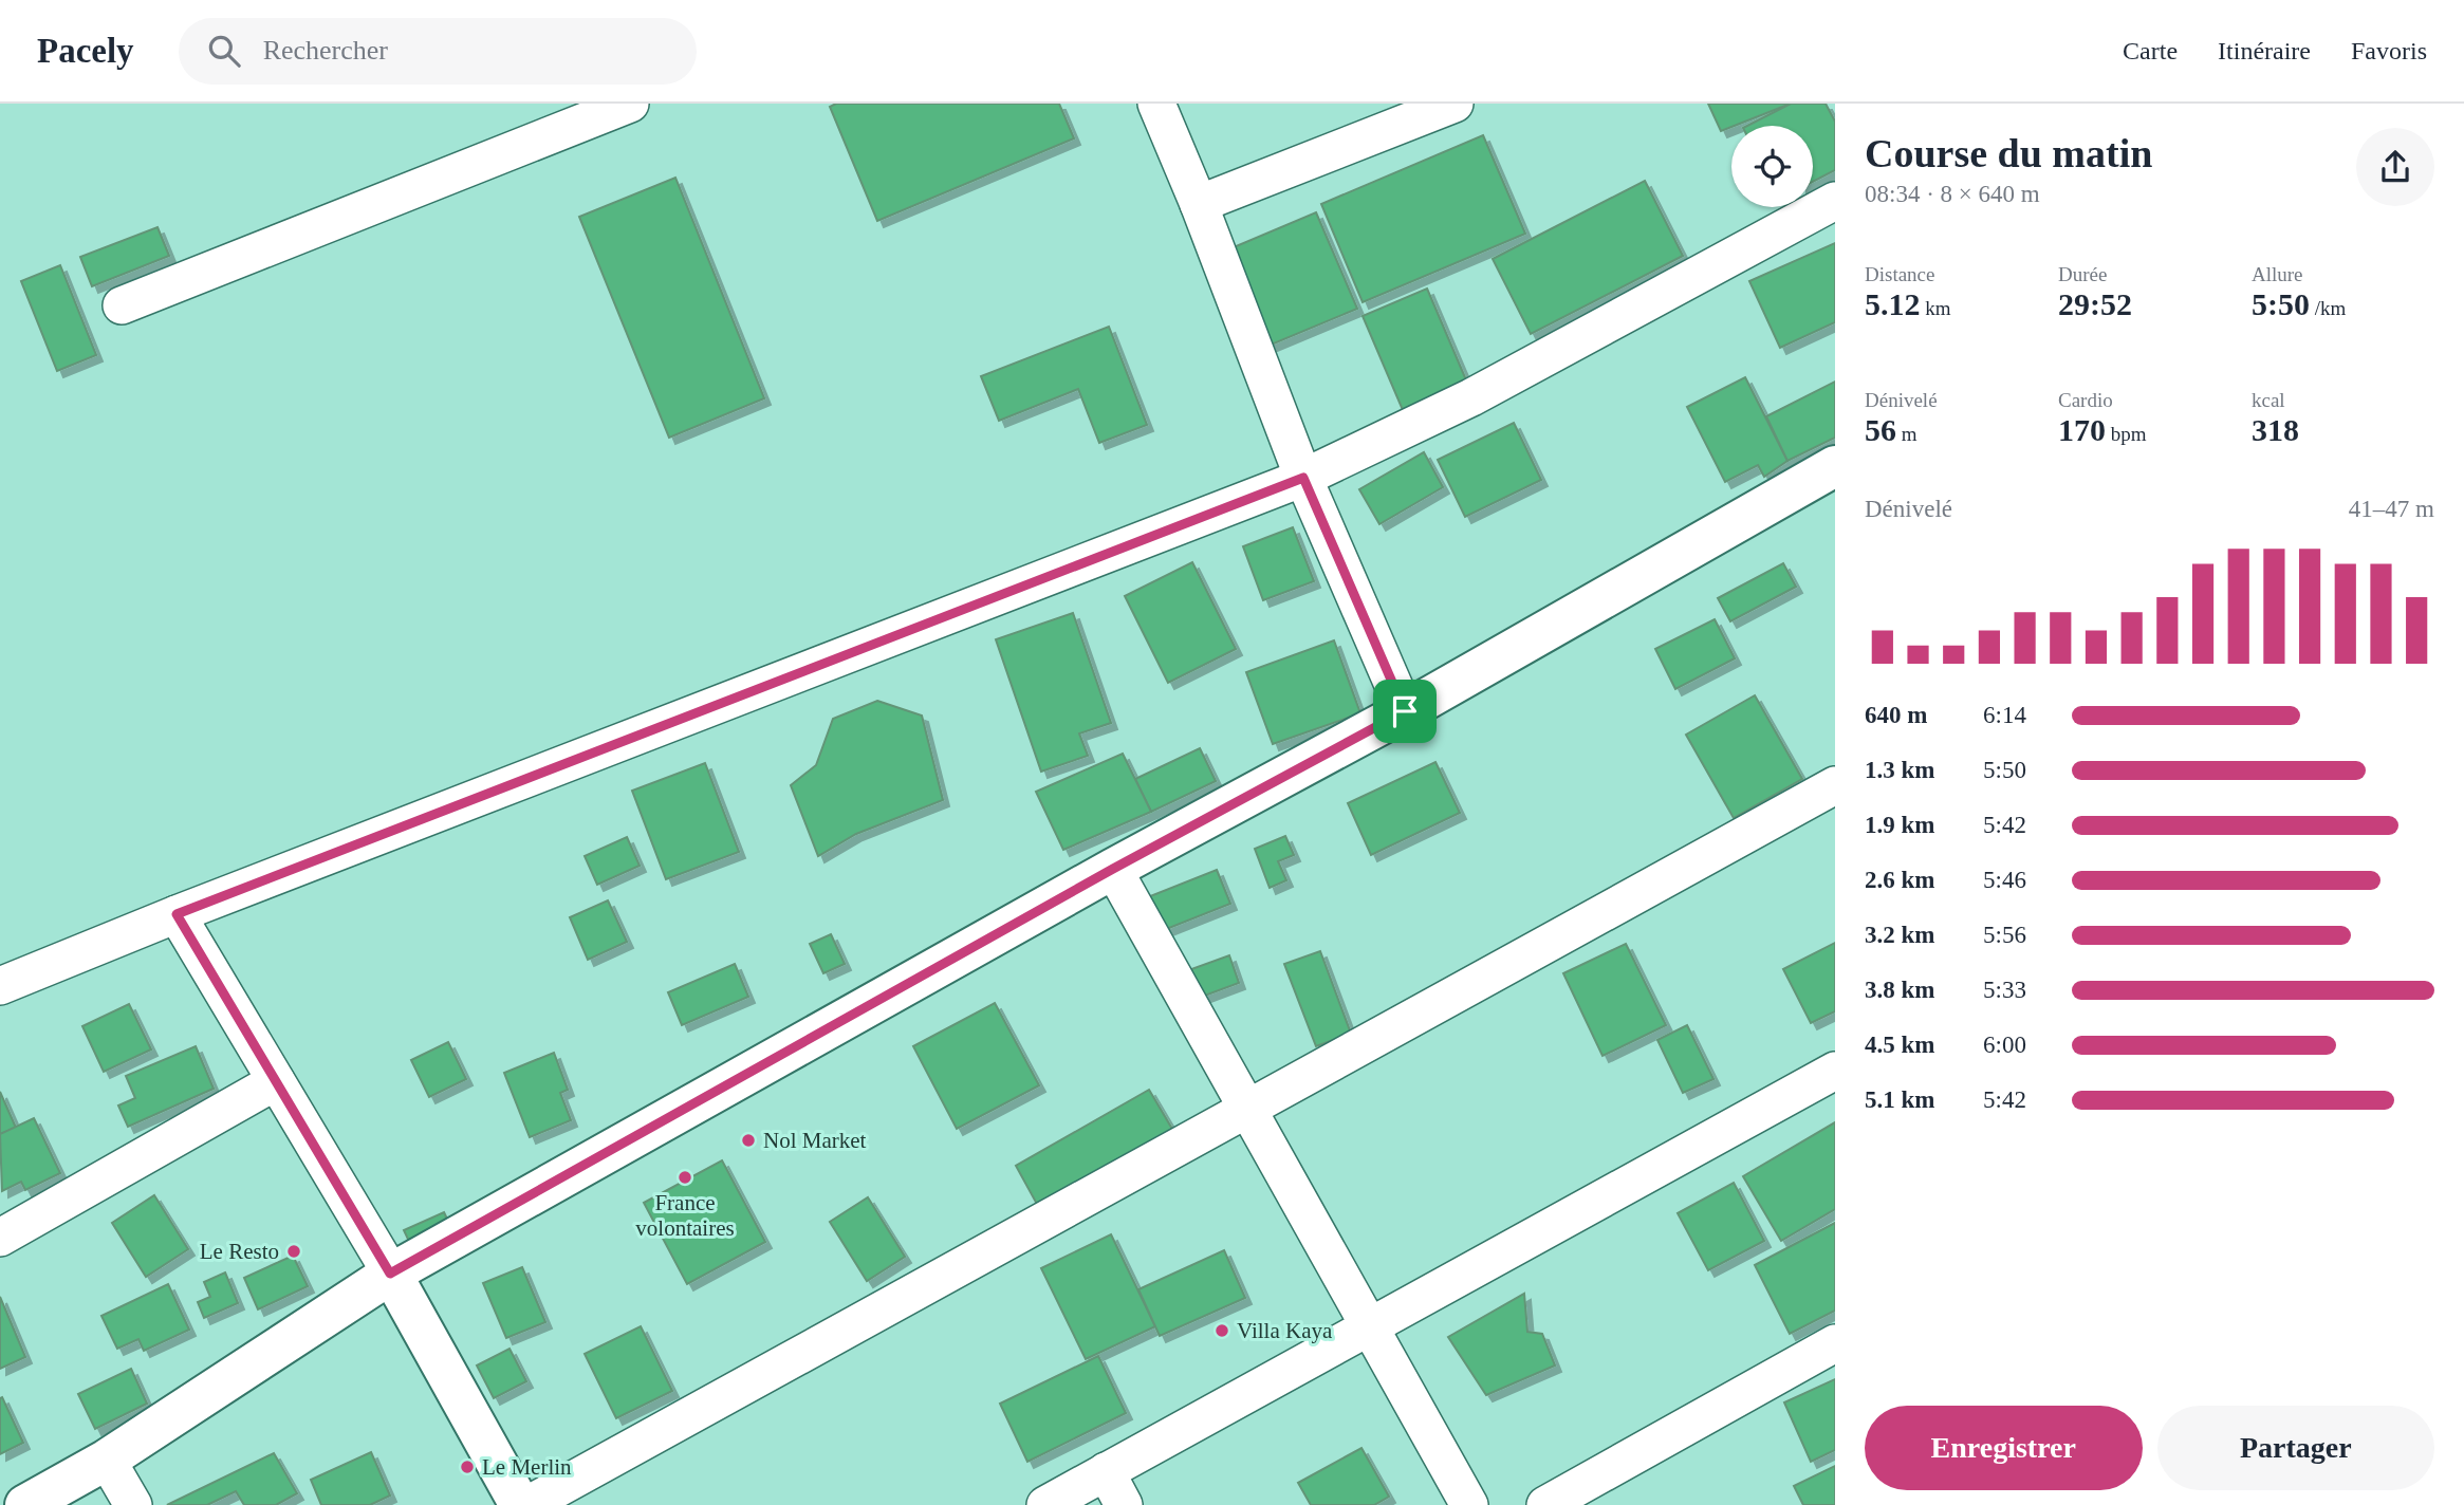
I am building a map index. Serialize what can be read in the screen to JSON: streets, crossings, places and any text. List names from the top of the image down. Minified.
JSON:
{"places":["Nol Market","France volontaires","Le Resto","Villa Kaya","Le Merlin"],"page":{"header":"Pacely","search":"Rechercher","nav":["Carte","Itinéraire","Favoris"],"heading":["Course du matin","08:34 · 8 × 640 m"],"stats":[["Distance","5.12 km"],["Durée","29:52"],["Allure","5:50 /km"],["Dénivelé","56 m"],["Cardio","170 bpm"],["kcal","318"]],"chart":["Dénivelé","41–47 m"],"list":[{"name":"640 m","note":"6:14"},{"name":"1.3 km","note":"5:50"},{"name":"1.9 km","note":"5:42"},{"name":"2.6 km","note":"5:46"},{"name":"3.2 km","note":"5:56"},{"name":"3.8 km","note":"5:33"},{"name":"4.5 km","note":"6:00"},{"name":"5.1 km","note":"5:42"}],"buttons":["Enregistrer","Partager"]}}
